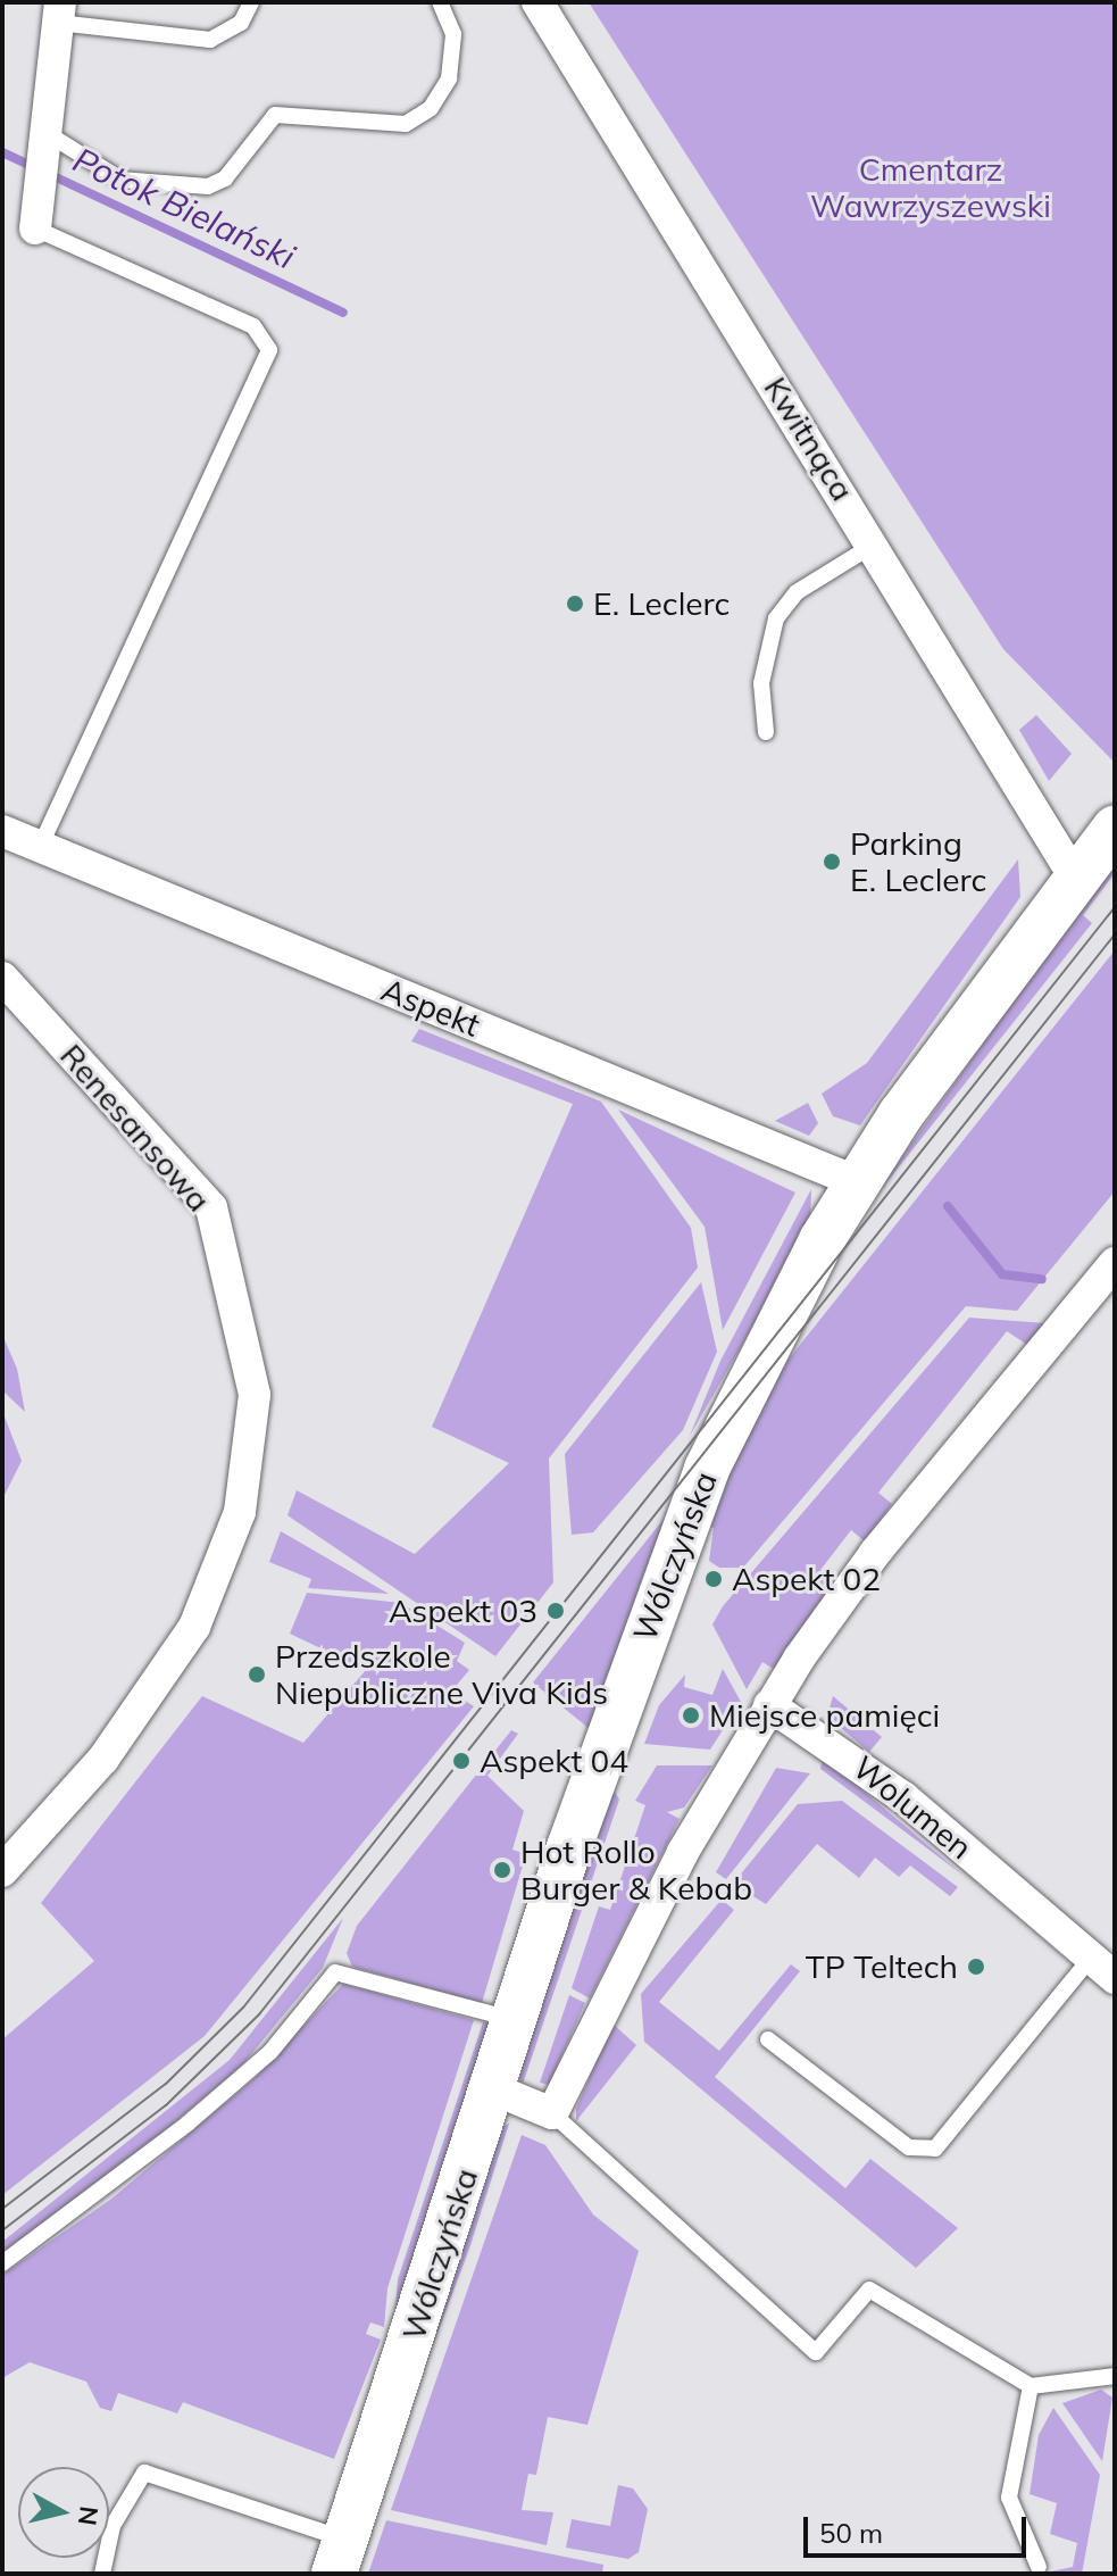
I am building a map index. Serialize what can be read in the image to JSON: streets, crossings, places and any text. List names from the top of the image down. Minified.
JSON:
{"streets":{"main road":["Wólczyńska"],"street":["Kwitnąca","Aspekt","Renesansowa","Wolumen"]},"crossings":[["Kwitnąca","Wólczyńska"],["Aspekt","Wólczyńska"]],"water":["Potok Bielański"],"parks":["Cmentarz Wawrzyszewski"],"places":["E. Leclerc","Parking E. Leclerc","Aspekt 02","Aspekt 03","Przedszkole Niepubliczne Viva Kids","Miejsce pamięci","Aspekt 04","Hot Rollo Burger & Kebab","TP Teltech"],"scale_bar":"50 m","north":"right"}
